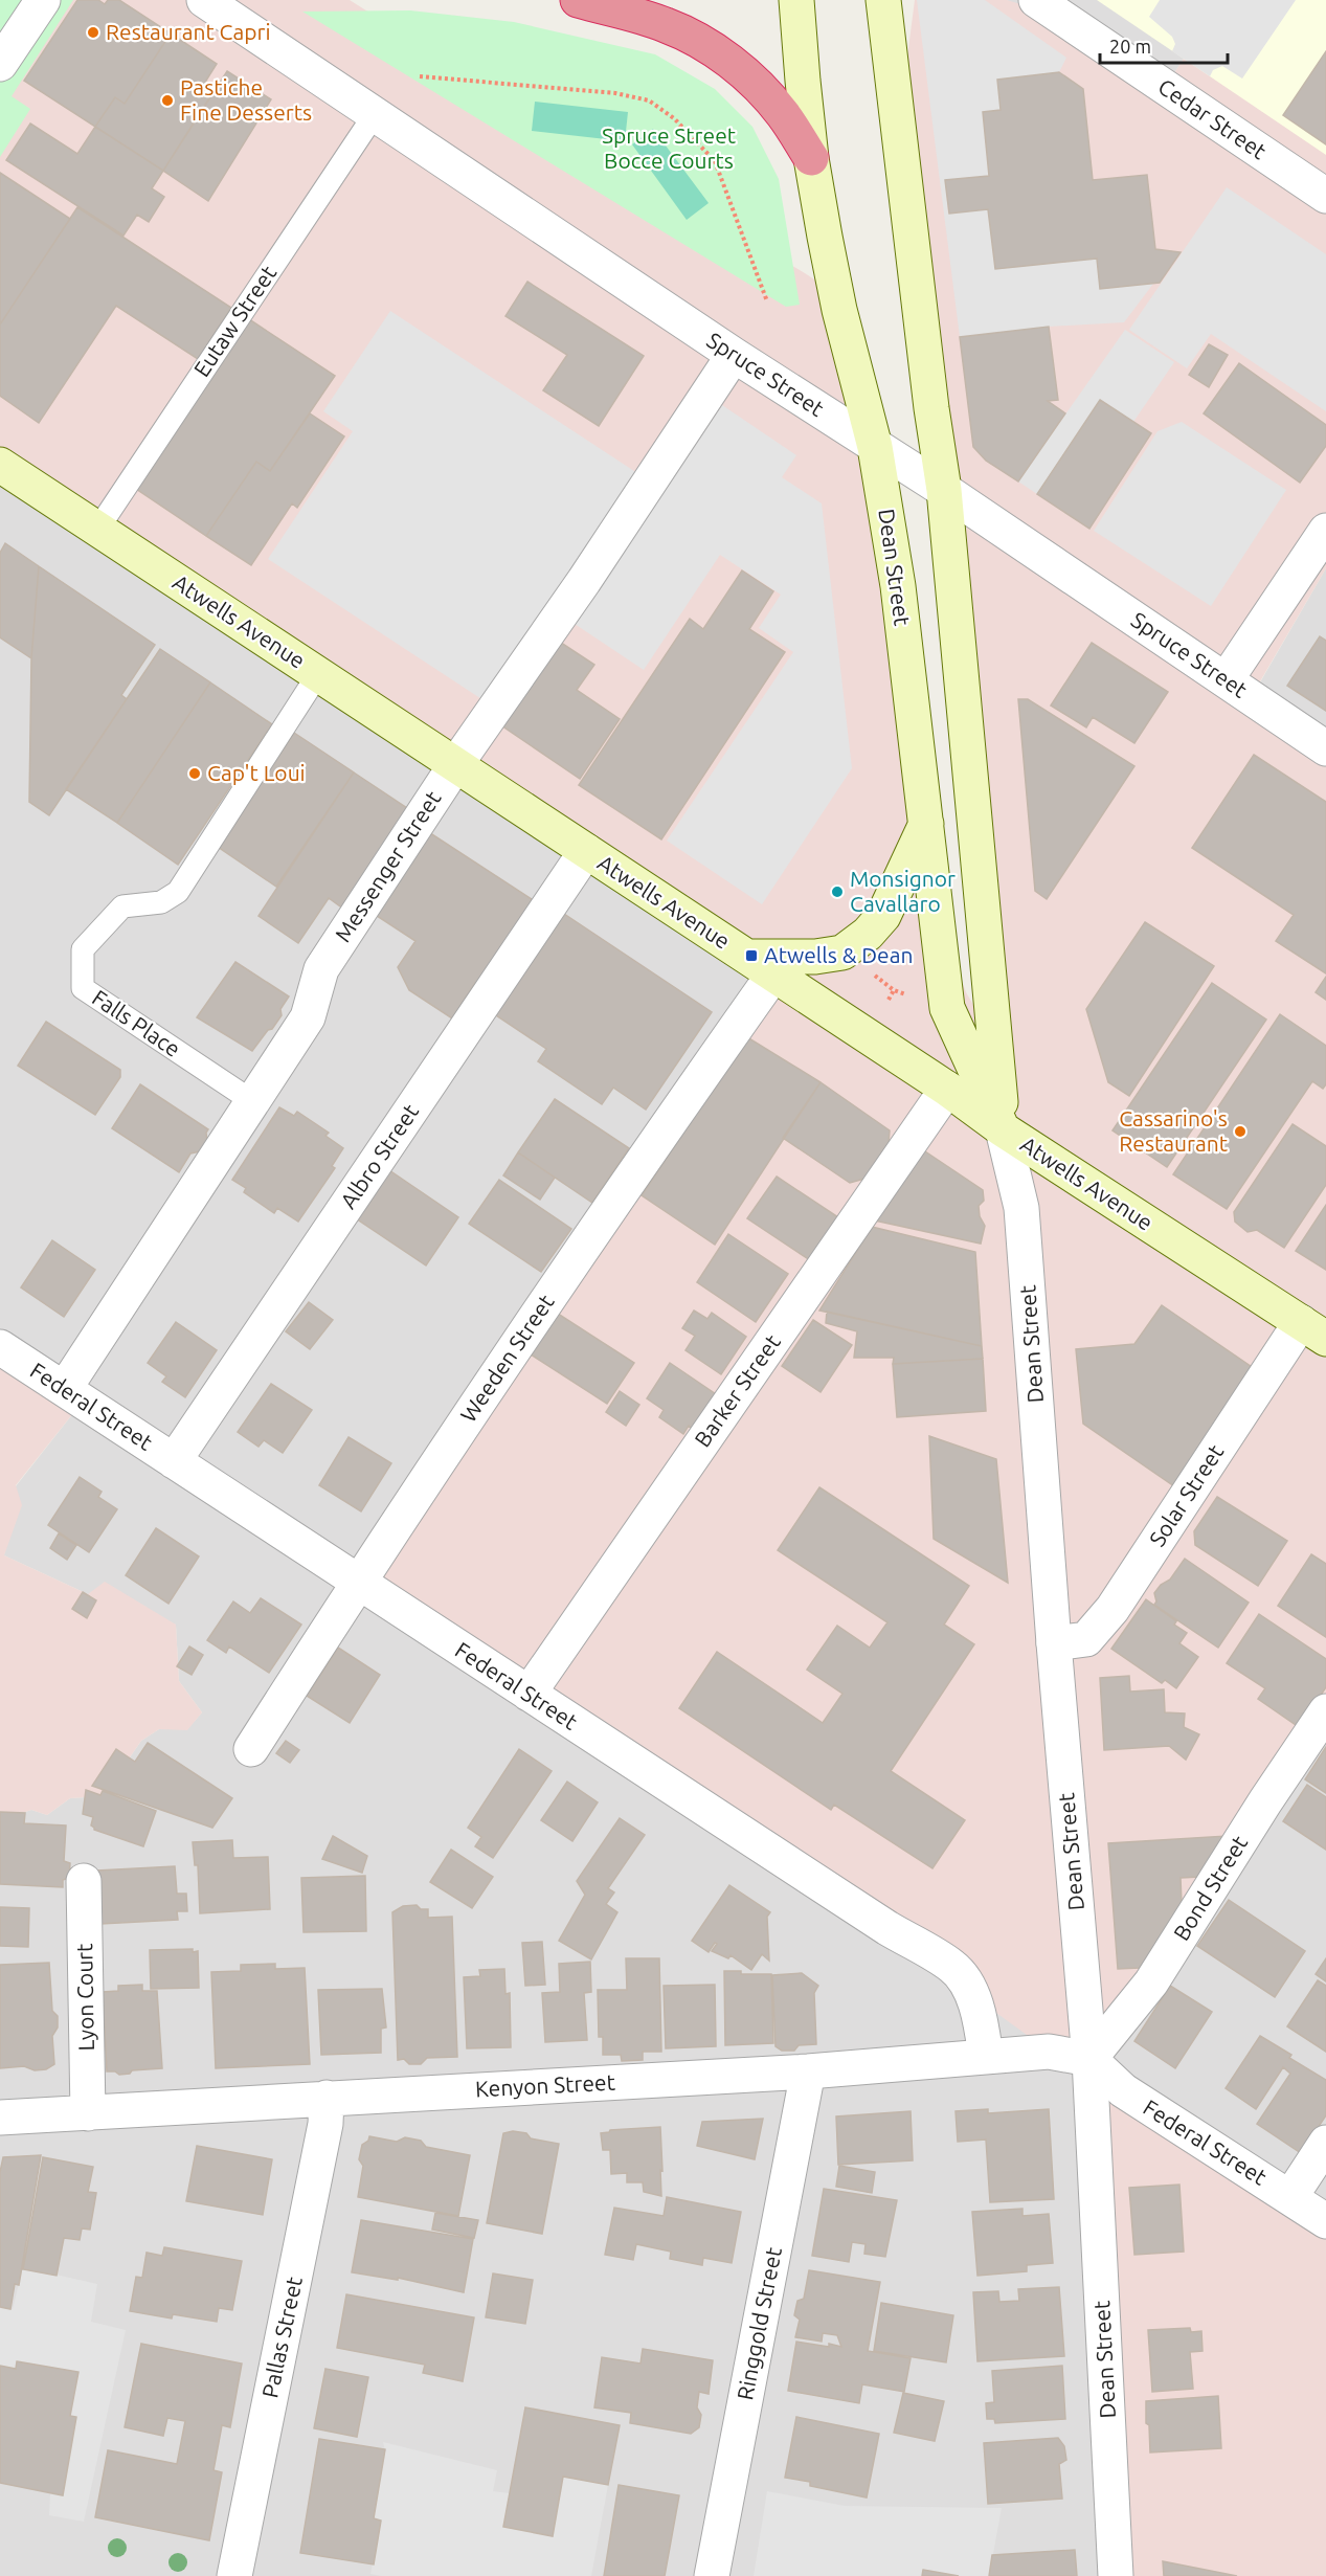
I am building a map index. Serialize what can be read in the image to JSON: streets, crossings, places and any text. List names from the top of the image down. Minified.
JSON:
{"streets":{"main road":["Dean Street","Atwells Avenue"],"street":["Cedar Street","Spruce Street","Messenger Street","Albro Street","Weeden Street","Barker Street","Federal Street","Solar Street","Bond Street","Lyon Court","Kenyon Street","Ringgold Street","Pallas Street"],"lane":["Eutaw Street","Falls Place"]},"crossings":[["Eutaw Street","Spruce Street"],["Eutaw Street","Atwells Avenue"],["Spruce Street","Dean Street"],["Spruce Street","Messenger Street"],["Dean Street","Atwells Avenue"],["Dean Street","Federal Street"],["Dean Street","Solar Street"],["Dean Street","Bond Street"],["Dean Street","Kenyon Street"],["Atwells Avenue","Messenger Street"],["Atwells Avenue","Falls Place"],["Atwells Avenue","Albro Street"],["Atwells Avenue","Weeden Street"],["Atwells Avenue","Barker Street"],["Atwells Avenue","Solar Street"],["Messenger Street","Falls Place"],["Messenger Street","Federal Street"],["Albro Street","Federal Street"],["Weeden Street","Federal Street"],["Barker Street","Federal Street"],["Federal Street","Bond Street"],["Federal Street","Kenyon Street"],["Bond Street","Kenyon Street"],["Lyon Court","Kenyon Street"],["Kenyon Street","Ringgold Street"],["Kenyon Street","Pallas Street"]],"parks":["Spruce Street Bocce Courts"],"places":{"other":["Restaurant Capri","Pastiche Fine Desserts","Cap't Loui","Monsignor Cavallaro","Cassarino's Restaurant"],"transit":["Atwells & Dean"]},"scale_bar":"20 m"}
